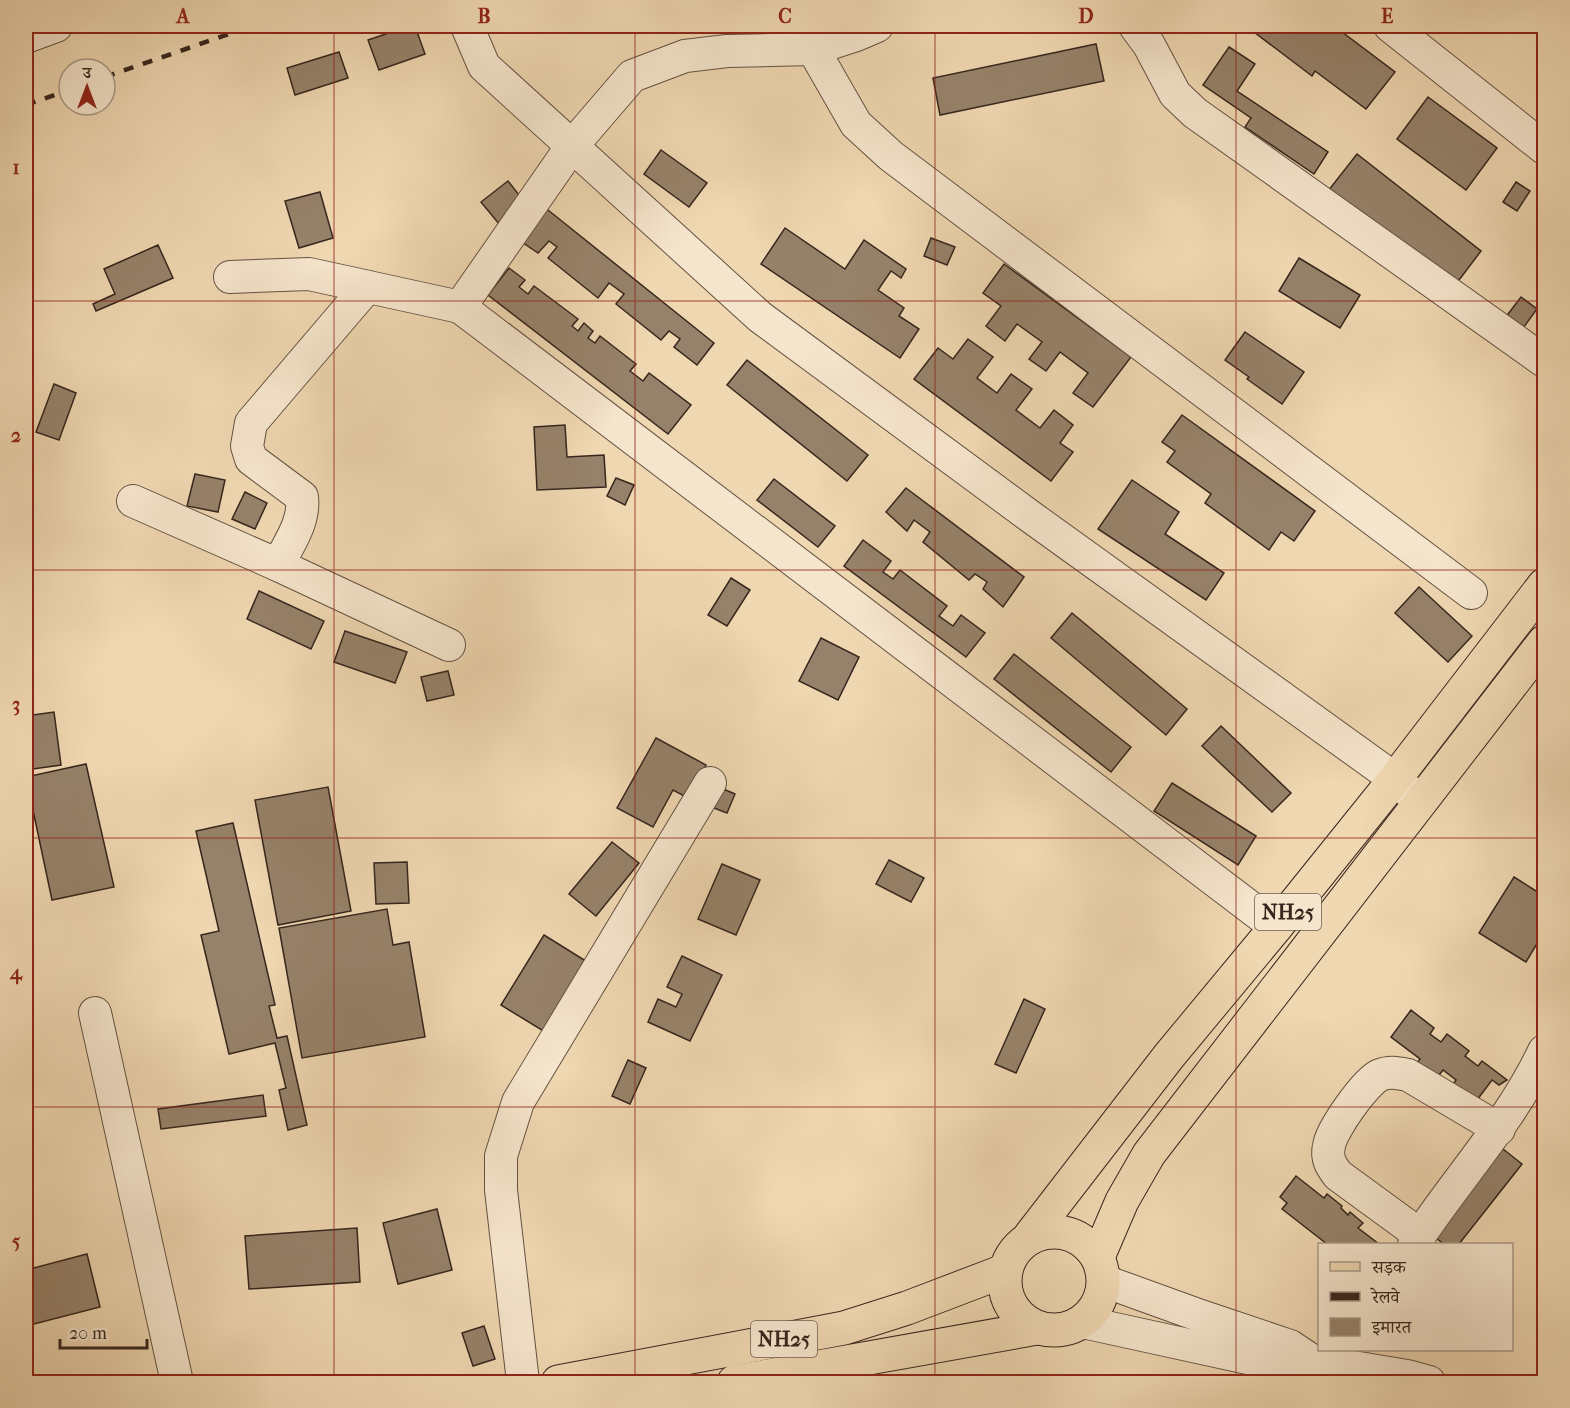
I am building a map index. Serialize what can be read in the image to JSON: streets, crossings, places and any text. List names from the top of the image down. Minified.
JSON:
{"streets":{"main road":["NH25"]},"legend":["सड़क","रेलवे","इमारत"],"scale_bar":"20 m","north":"top","grid":{"columns":["A","B","C","D","E"],"rows":["1","2","3","4","5"]}}
